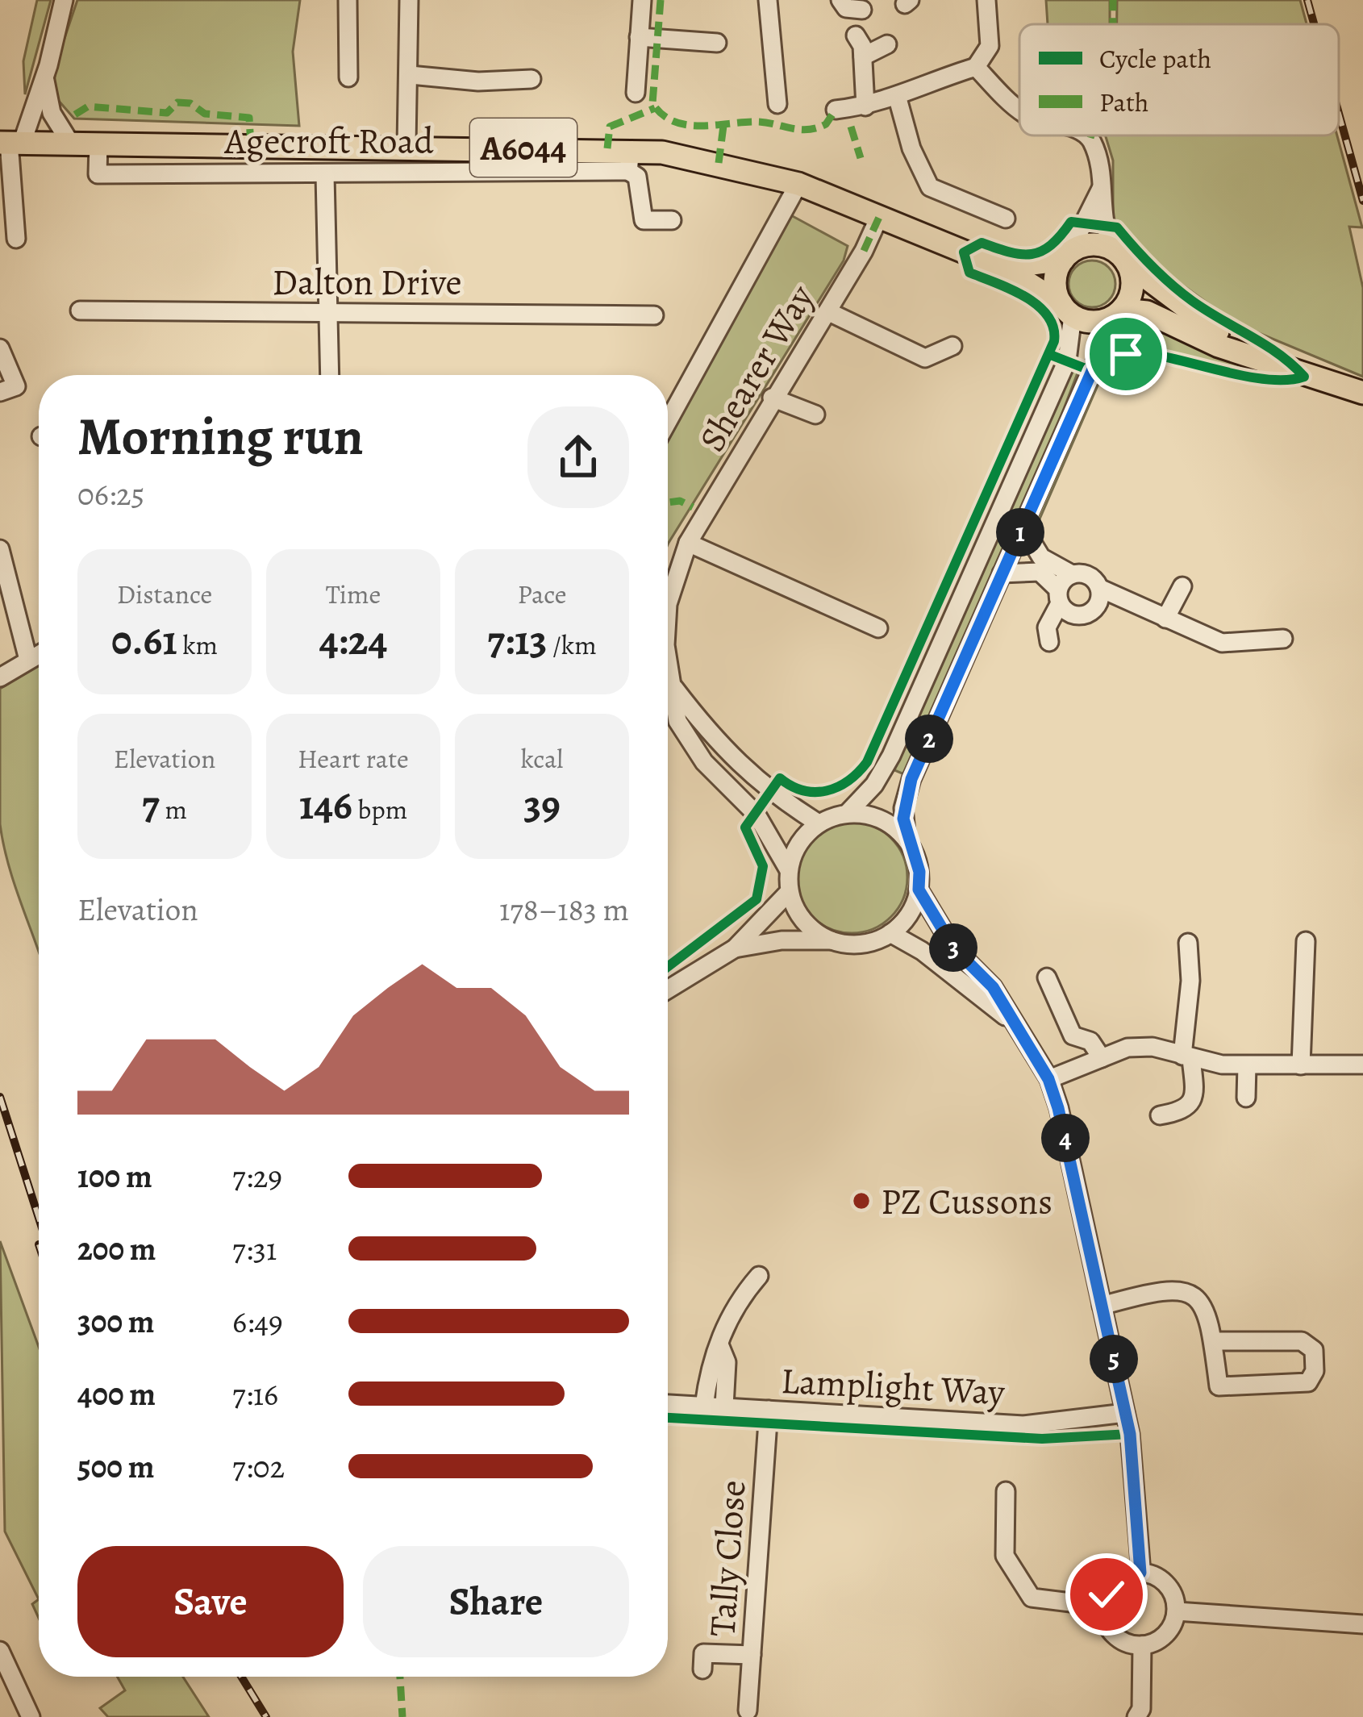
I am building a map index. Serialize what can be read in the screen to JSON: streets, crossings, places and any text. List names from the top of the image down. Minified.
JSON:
{"streets":{"main road":["Agecroft Road","A6044"],"street":["Dalton Drive","Shearer Way","Lamplight Way","Tally Close"]},"crossings":[["Agecroft Road","Shearer Way"],["Lamplight Way","Tally Close"]],"places":["PZ Cussons"],"legend":["Cycle path","Path"],"page":{"heading":["Morning run","06:25"],"pins":["1","2","3","4","5"],"stats":[["Distance","0.61 km"],["Time","4:24"],["Pace","7:13 /km"],["Elevation","7 m"],["Heart rate","146 bpm"],["kcal","39"]],"chart":["Elevation","178–183 m"],"list":[{"name":"100 m","note":"7:29"},{"name":"200 m","note":"7:31"},{"name":"300 m","note":"6:49"},{"name":"400 m","note":"7:16"},{"name":"500 m","note":"7:02"}],"buttons":["Save","Share"]}}
